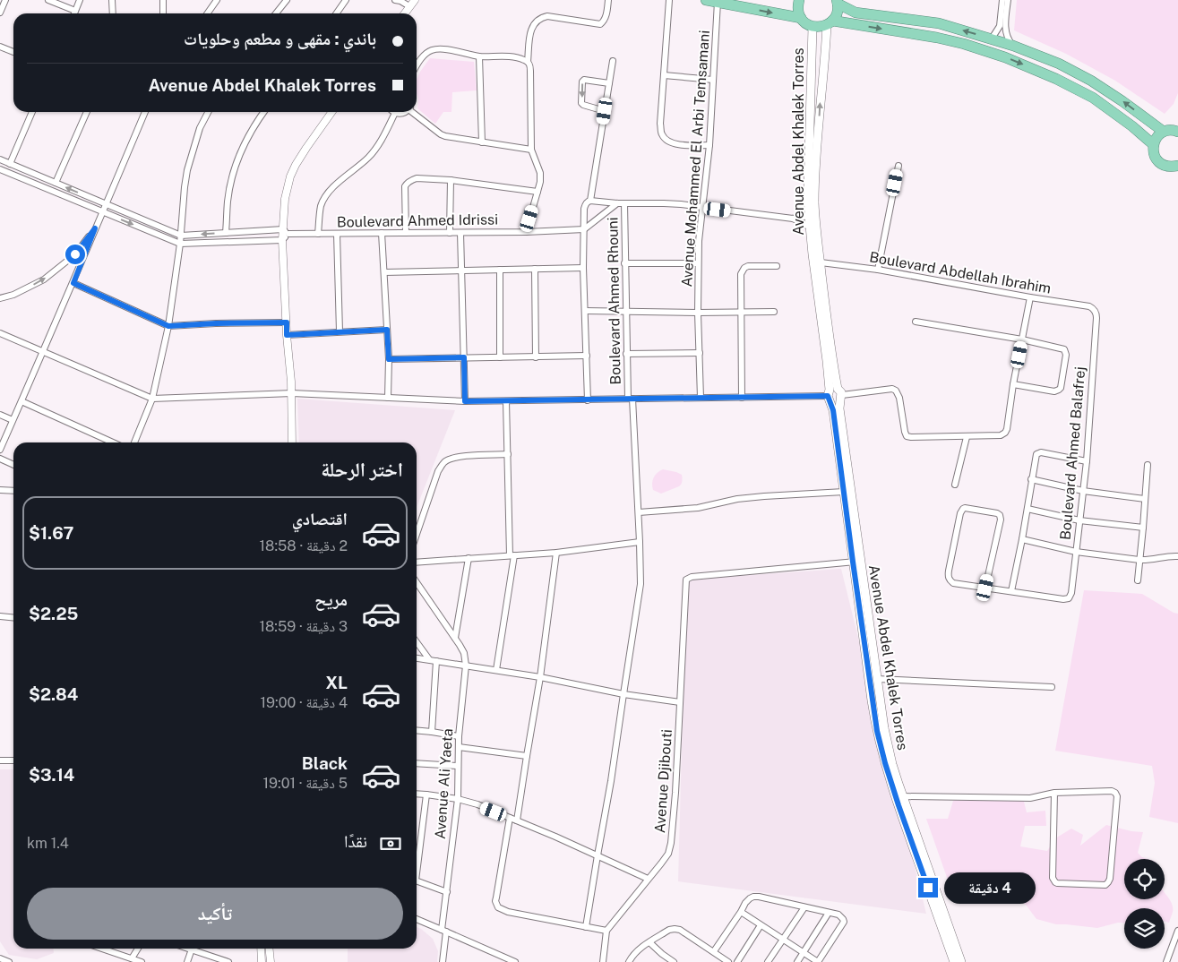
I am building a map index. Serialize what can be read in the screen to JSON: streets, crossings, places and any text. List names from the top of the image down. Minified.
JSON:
{"streets":{"main road":["Avenue Abdel Khalek Torres"],"street":["Avenue Mohammed El Arbi Temsamani","Boulevard Ahmed Idrissi","Boulevard Abdellah Ibrahim","Boulevard Ahmed Rhouni","Boulevard Ahmed Balafrej","Avenue Djibouti","Avenue Ali Yaeta"]},"crossings":[["Avenue Abdel Khalek Torres","Boulevard Abdellah Ibrahim"],["Avenue Abdel Khalek Torres","Avenue Djibouti"],["Boulevard Abdellah Ibrahim","Boulevard Ahmed Balafrej"]],"page":{"banner":["باندي : مقهى و مطعم وحلويات","Avenue Abdel Khalek Torres"],"heading":"اختر الرحلة","list":[{"name":"اقتصادي","note":"2 دقيقة · 18:58","value":"$1.67"},{"name":"مريح","note":"3 دقيقة · 18:59","value":"$2.25"},{"name":"XL","note":"4 دقيقة · 19:00","value":"$2.84"},{"name":"Black","note":"5 دقيقة · 19:01","value":"$3.14"}],"pay":["نقدًا","1.4 km"],"bubble":"4 دقيقة","buttons":"تأكيد"}}
